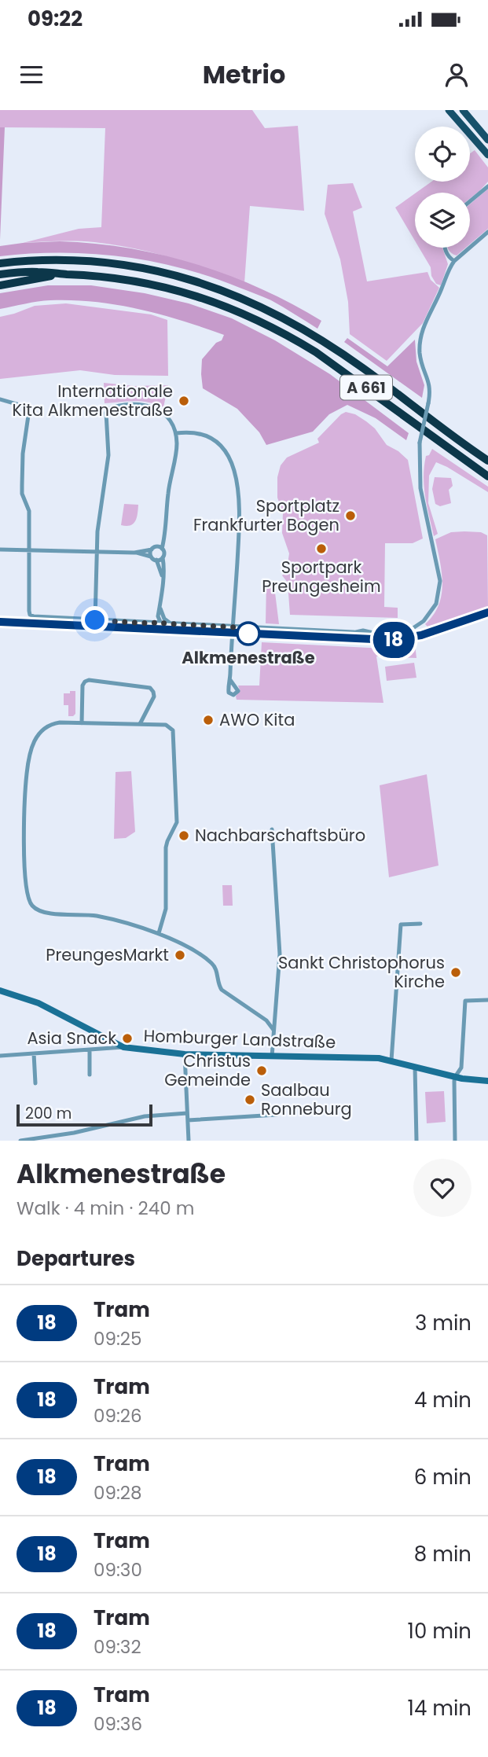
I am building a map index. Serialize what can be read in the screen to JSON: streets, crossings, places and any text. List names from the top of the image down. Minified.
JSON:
{"streets":{"highway":["A 661"],"street":["Homburger Landstraße"]},"places":["Internationale Kita Alkmenestraße","Sportplatz Frankfurter Bogen","Sportpark Preungesheim","Alkmenestraße","AWO Kita","Nachbarschaftsbüro","PreungesMarkt","Sankt Christophorus Kirche","Asia Snack","Christus Gemeinde","Saalbau Ronneburg"],"lines":["tram line 18"],"scale_bar":"200 m","page":{"status":"09:22","header":"Metrio","on_map":"18","scale":"200 m","heading":[["Alkmenestraße","Walk · 4 min · 240 m"],"Departures"],"list":[{"mark":"18","name":"Tram","note":"09:25","value":"3 min"},{"mark":"18","name":"Tram","note":"09:26","value":"4 min"},{"mark":"18","name":"Tram","note":"09:28","value":"6 min"},{"mark":"18","name":"Tram","note":"09:30","value":"8 min"},{"mark":"18","name":"Tram","note":"09:32","value":"10 min"},{"mark":"18","name":"Tram","note":"09:36","value":"14 min"}]}}
